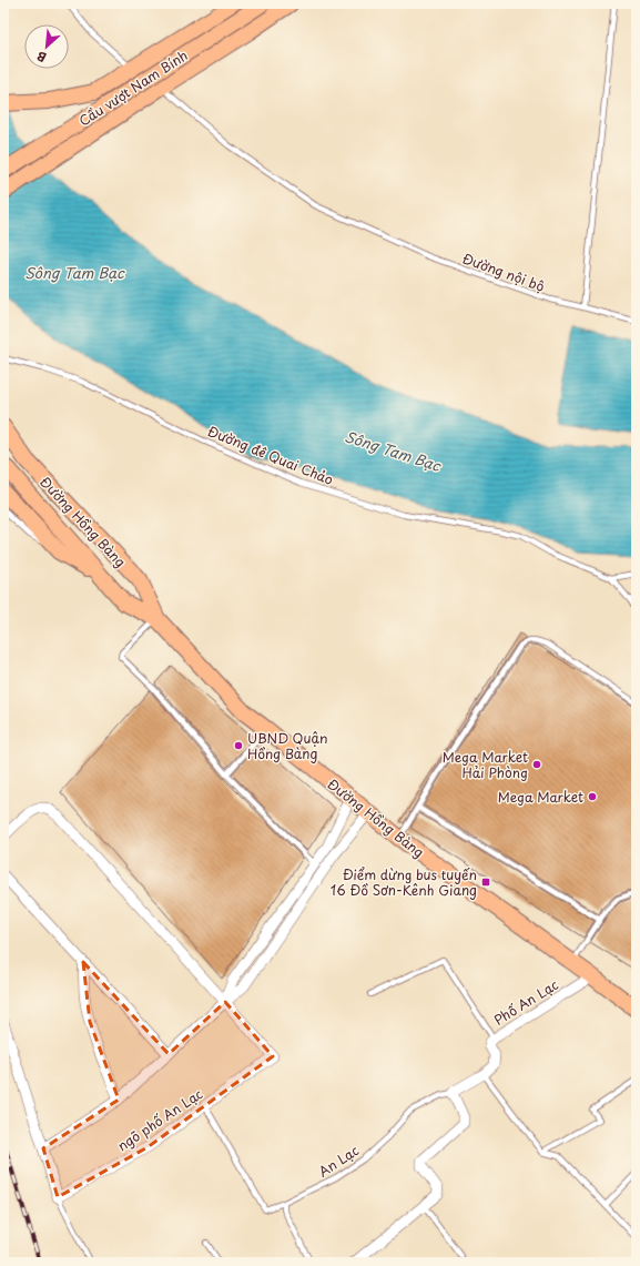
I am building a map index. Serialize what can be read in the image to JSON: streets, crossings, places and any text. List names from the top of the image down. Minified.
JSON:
{"streets":{"main road":["Cầu vượt Nam Bính","Đường Hồng Bàng"],"street":["Phố An Lạc","ngõ phố An Lạc"],"lane":["Đường nội bộ","Đường đê Quai Chảo","An Lạc"]},"crossings":[["Đường Hồng Bàng","Phố An Lạc"],["Phố An Lạc","An Lạc"],["ngõ phố An Lạc","An Lạc"]],"water":["Sông Tam Bạc"],"places":{"other":["UBND Quận Hồng Bàng","Mega Market Hải Phòng","Mega Market"],"transit":["Điểm dừng bus tuyến 16 Đồ Sơn-Kênh Giang"]},"north":"bottom left"}
